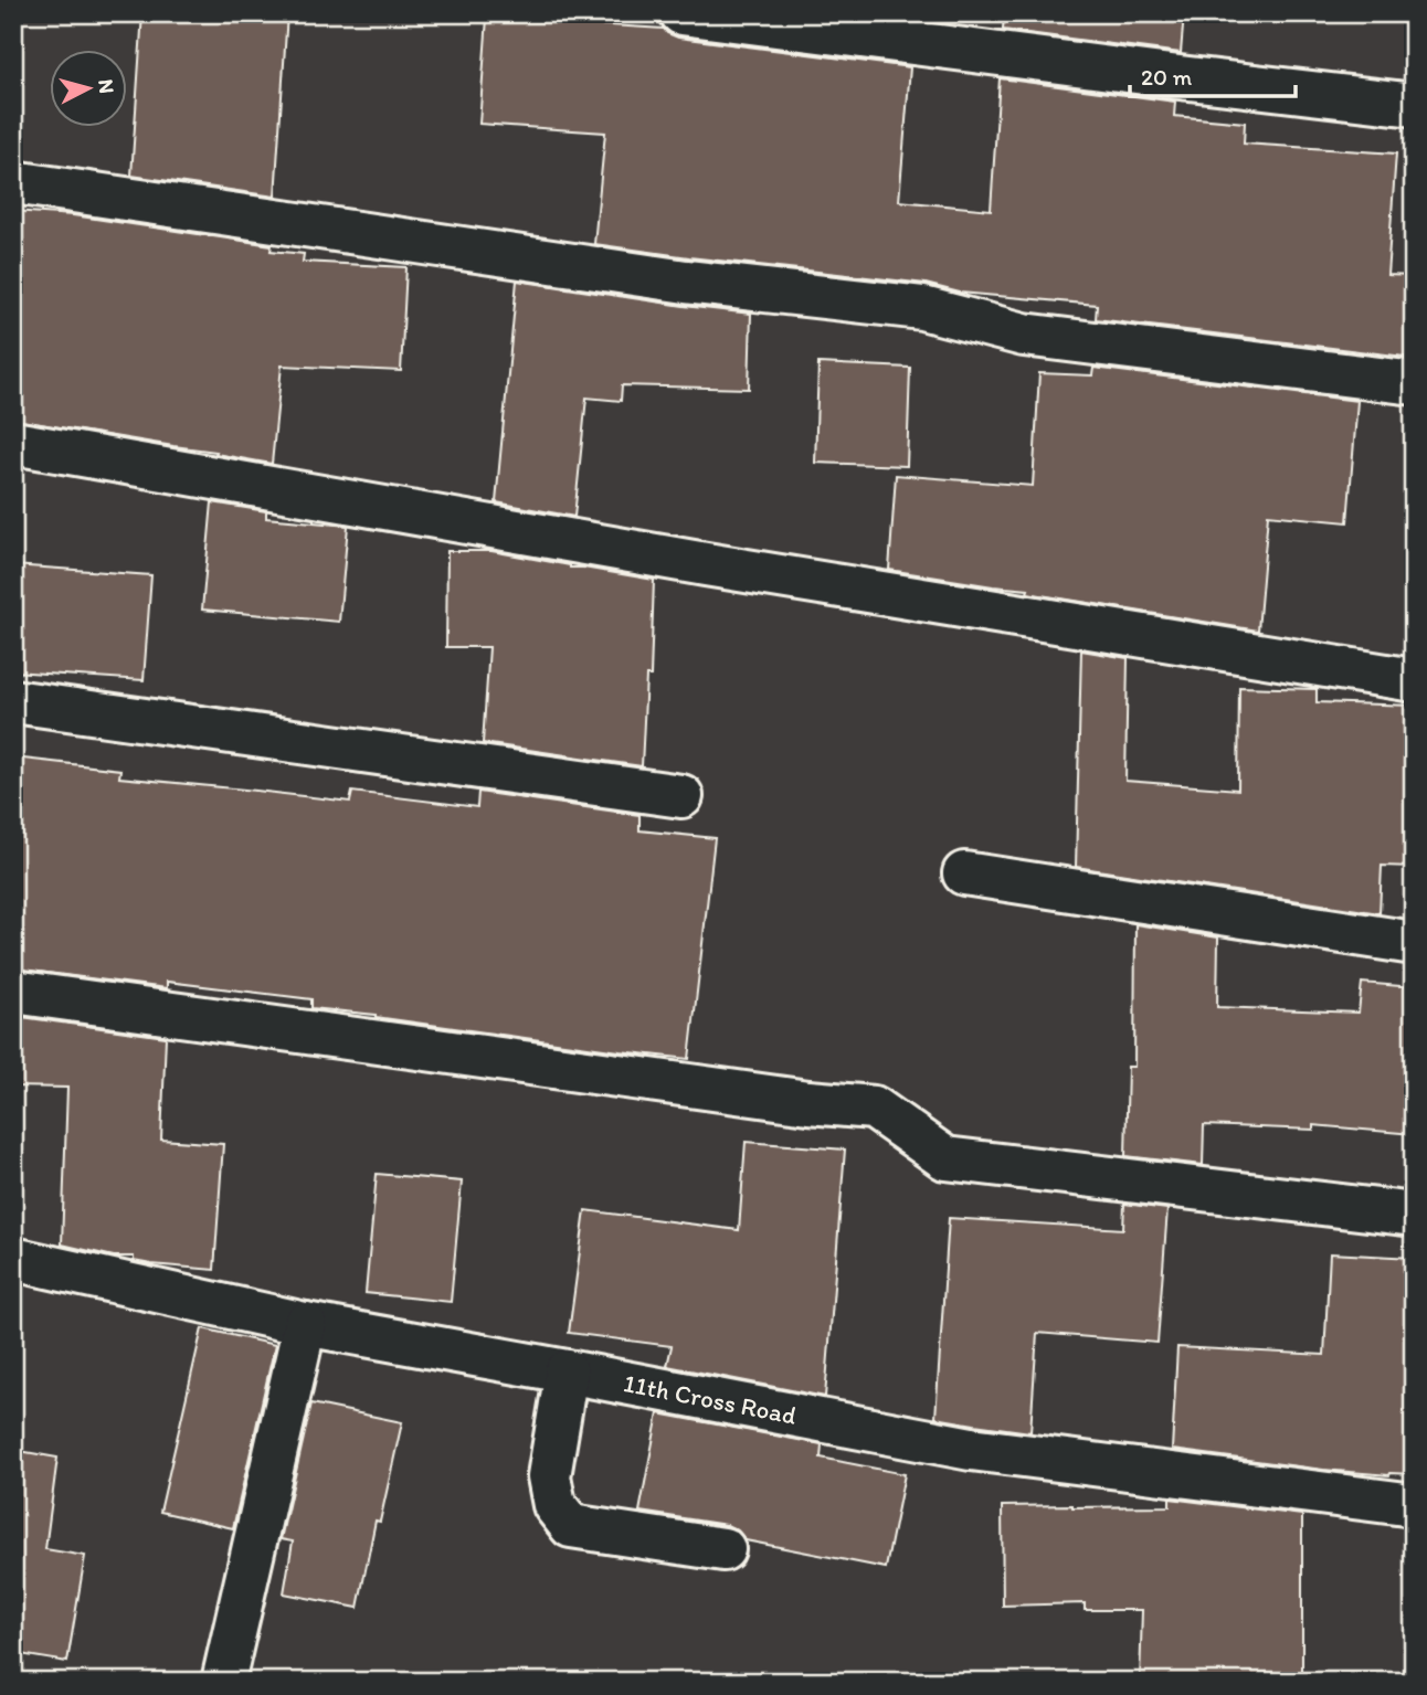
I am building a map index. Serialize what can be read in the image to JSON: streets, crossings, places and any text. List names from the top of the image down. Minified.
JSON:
{"streets":{"street":["11th Cross Road"]},"scale_bar":"20 m","north":"right"}
